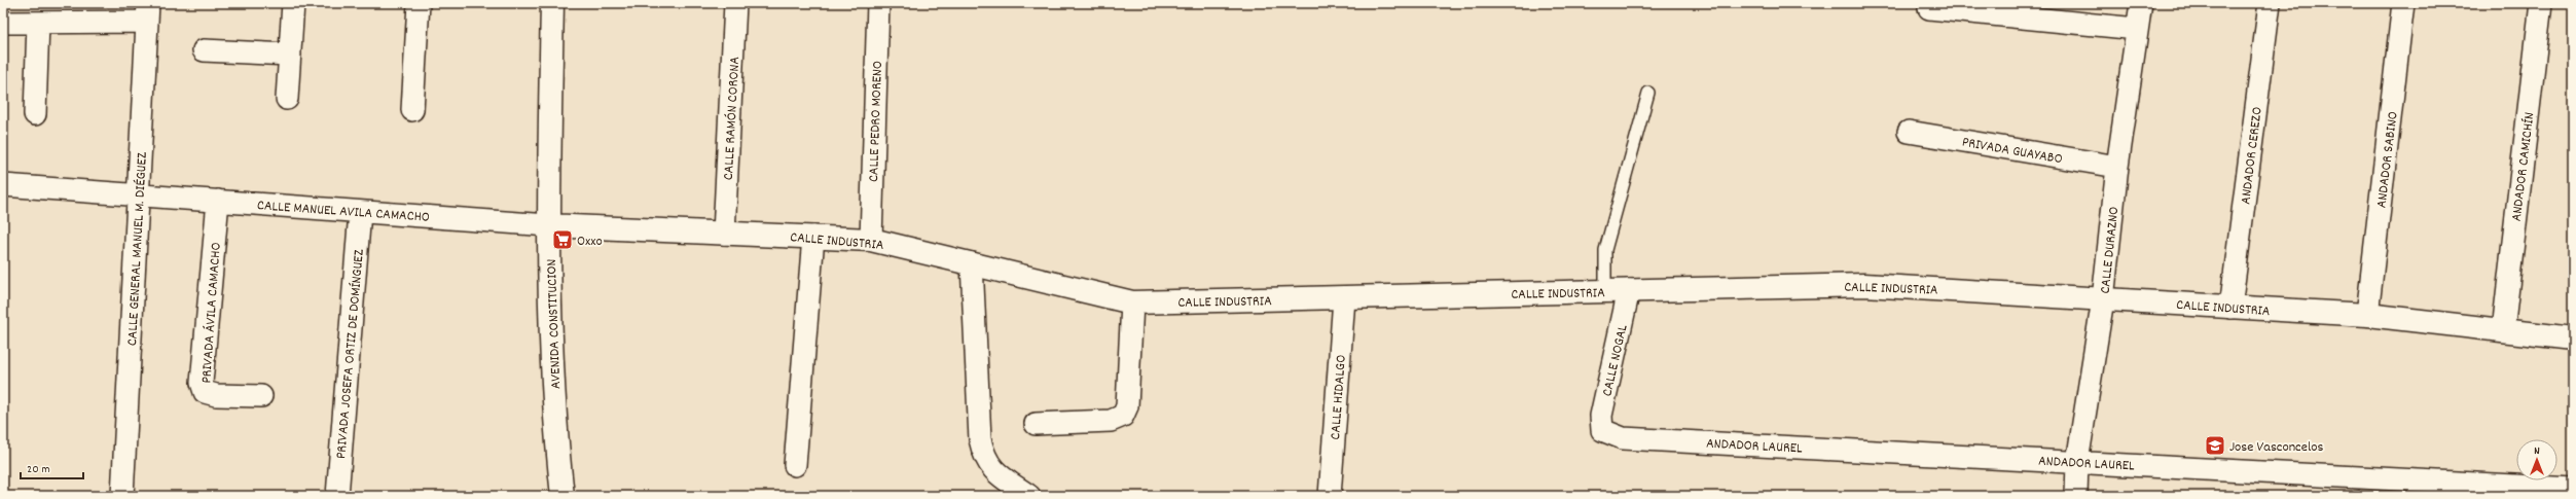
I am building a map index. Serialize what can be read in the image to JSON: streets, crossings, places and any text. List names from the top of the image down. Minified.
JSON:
{"streets":{"street":["CALLE RAMÓN CORONA","CALLE PEDRO MORENO","PRIVADA GUAYABO","ANDADOR CEREZO","ANDADOR SABINO","ANDADOR CAMICHÍN","CALLE MANUEL AVILA CAMACHO","CALLE INDUSTRIA","CALLE GENERAL MANUEL M. DIÉGUEZ","CALLE DURAZNO","PRIVADA ÁVILA CAMACHO","AVENIDA CONSTITUCION","PRIVADA JOSEFA ORTIZ DE DOMÍNGUEZ","CALLE NOGAL","CALLE HIDALGO","ANDADOR LAUREL"]},"crossings":[["CALLE RAMÓN CORONA","CALLE INDUSTRIA"],["CALLE PEDRO MORENO","CALLE INDUSTRIA"],["PRIVADA GUAYABO","CALLE DURAZNO"],["ANDADOR CEREZO","CALLE INDUSTRIA"],["ANDADOR SABINO","CALLE INDUSTRIA"],["ANDADOR CAMICHÍN","CALLE INDUSTRIA"],["CALLE MANUEL AVILA CAMACHO","CALLE INDUSTRIA"],["CALLE MANUEL AVILA CAMACHO","CALLE GENERAL MANUEL M. DIÉGUEZ"],["CALLE MANUEL AVILA CAMACHO","PRIVADA ÁVILA CAMACHO"],["CALLE MANUEL AVILA CAMACHO","AVENIDA CONSTITUCION"],["CALLE MANUEL AVILA CAMACHO","PRIVADA JOSEFA ORTIZ DE DOMÍNGUEZ"],["CALLE INDUSTRIA","CALLE DURAZNO"],["CALLE INDUSTRIA","AVENIDA CONSTITUCION"],["CALLE INDUSTRIA","CALLE NOGAL"],["CALLE INDUSTRIA","CALLE HIDALGO"],["CALLE DURAZNO","ANDADOR LAUREL"],["CALLE NOGAL","ANDADOR LAUREL"]],"places":{"supermarket":["Oxxo"],"school or university":["Jose Vasconcelos"]},"scale_bar":"20 m","north":"top"}
